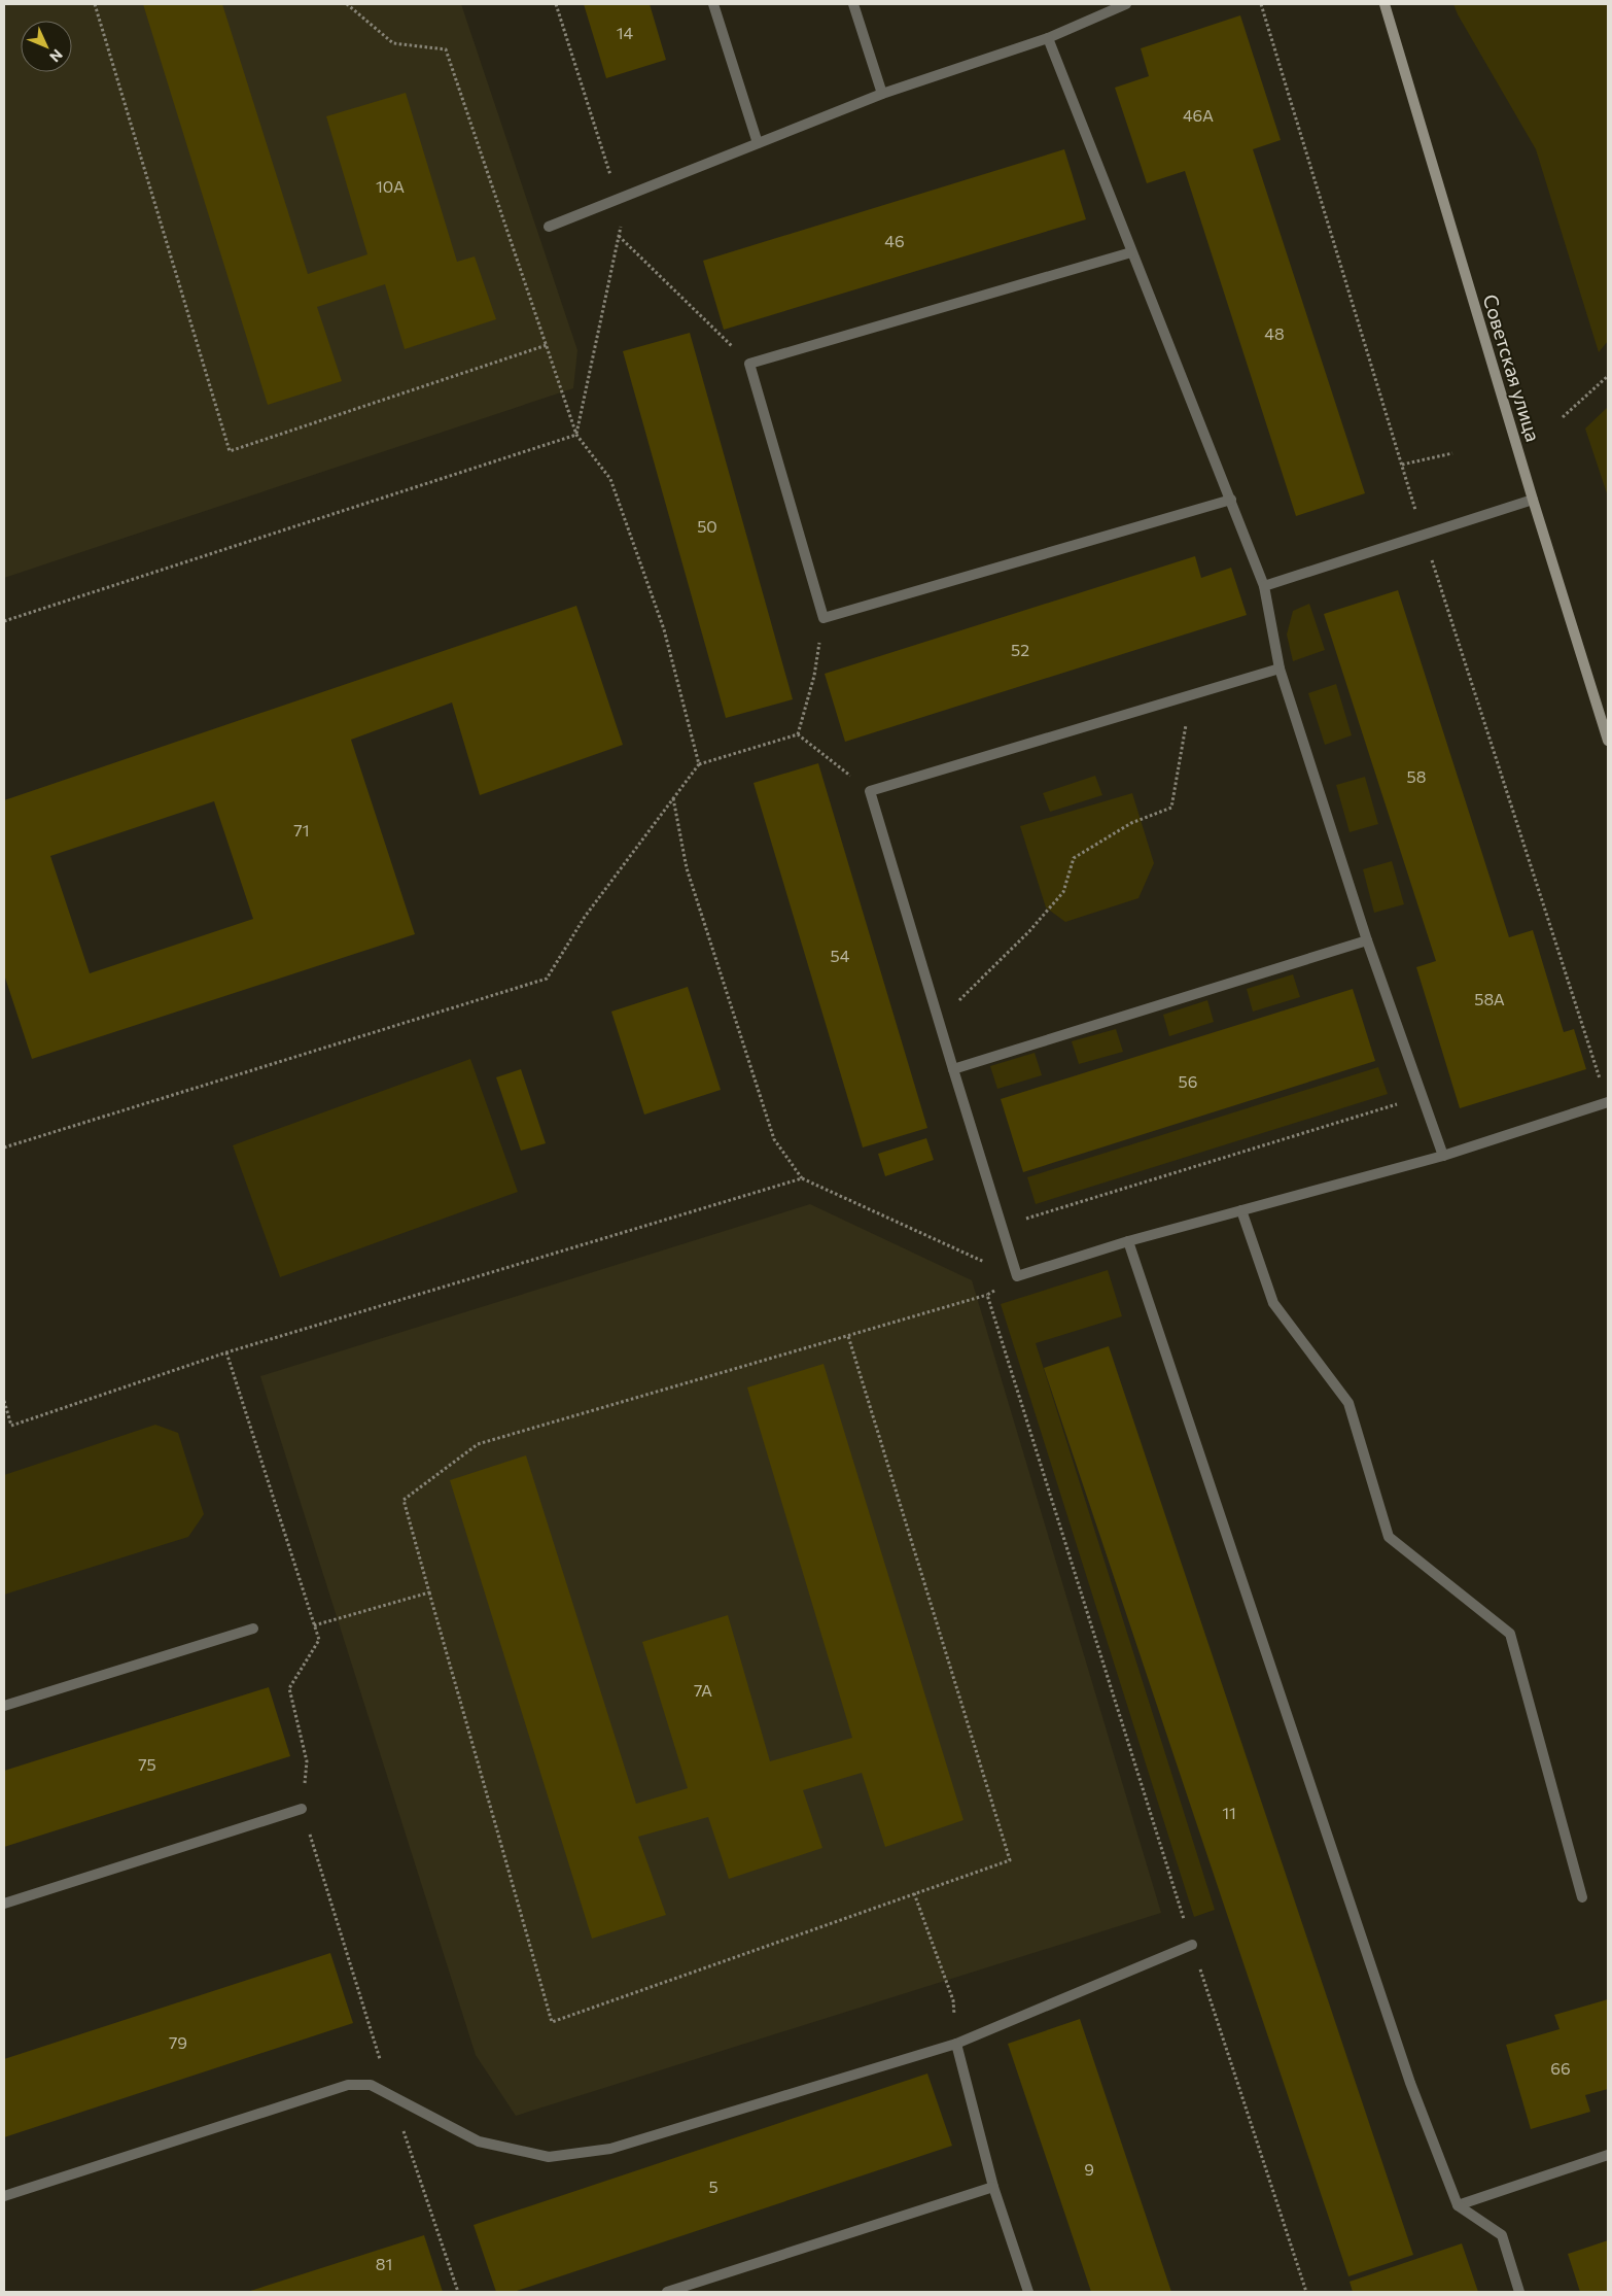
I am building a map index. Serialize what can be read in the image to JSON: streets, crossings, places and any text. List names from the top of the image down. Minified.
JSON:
{"streets":{"main road":["Советская улица"]},"house_numbers":["14","46А","10А","46","48","50","52","58","71","54","58А","56","7А","75","11","79","66","9","5","81"],"north":"bottom right"}
